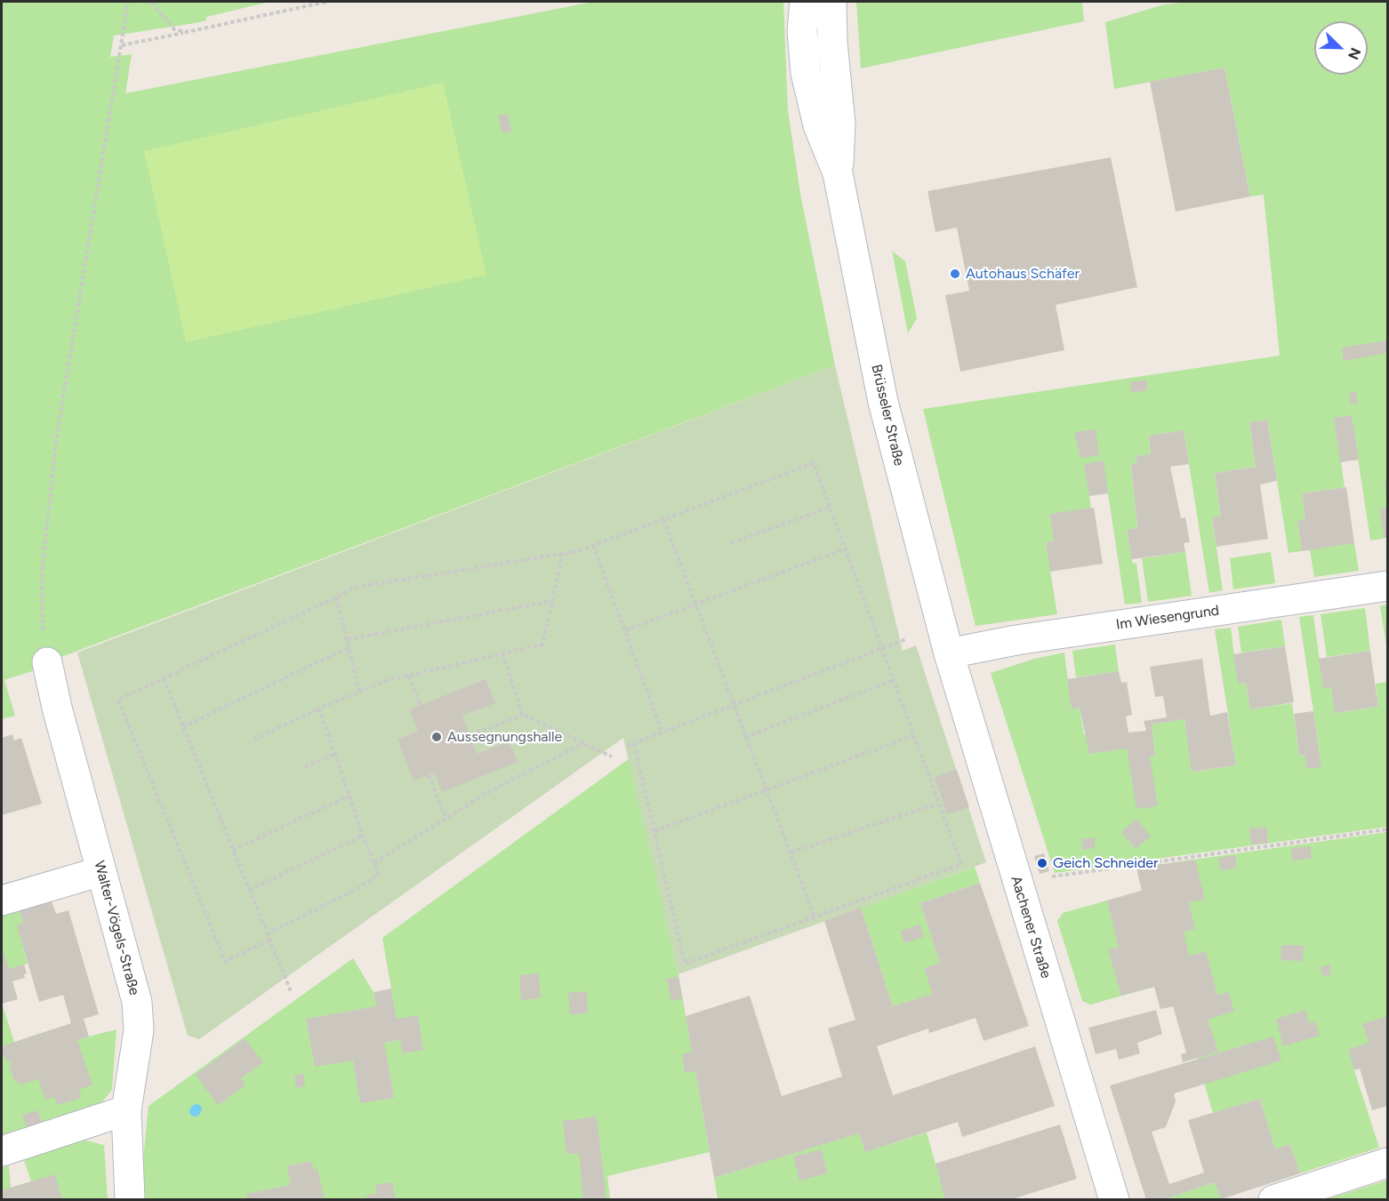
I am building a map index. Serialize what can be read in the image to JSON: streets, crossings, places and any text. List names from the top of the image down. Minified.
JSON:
{"streets":{"street":["Brüsseler Straße","Im Wiesengrund","Aachener Straße","Walter-Vögels-Straße"]},"crossings":[["Brüsseler Straße","Im Wiesengrund"],["Brüsseler Straße","Aachener Straße"],["Im Wiesengrund","Aachener Straße"]],"places":["Autohaus Schäfer","Aussegnungshalle","Geich Schneider"],"north":"bottom right"}
